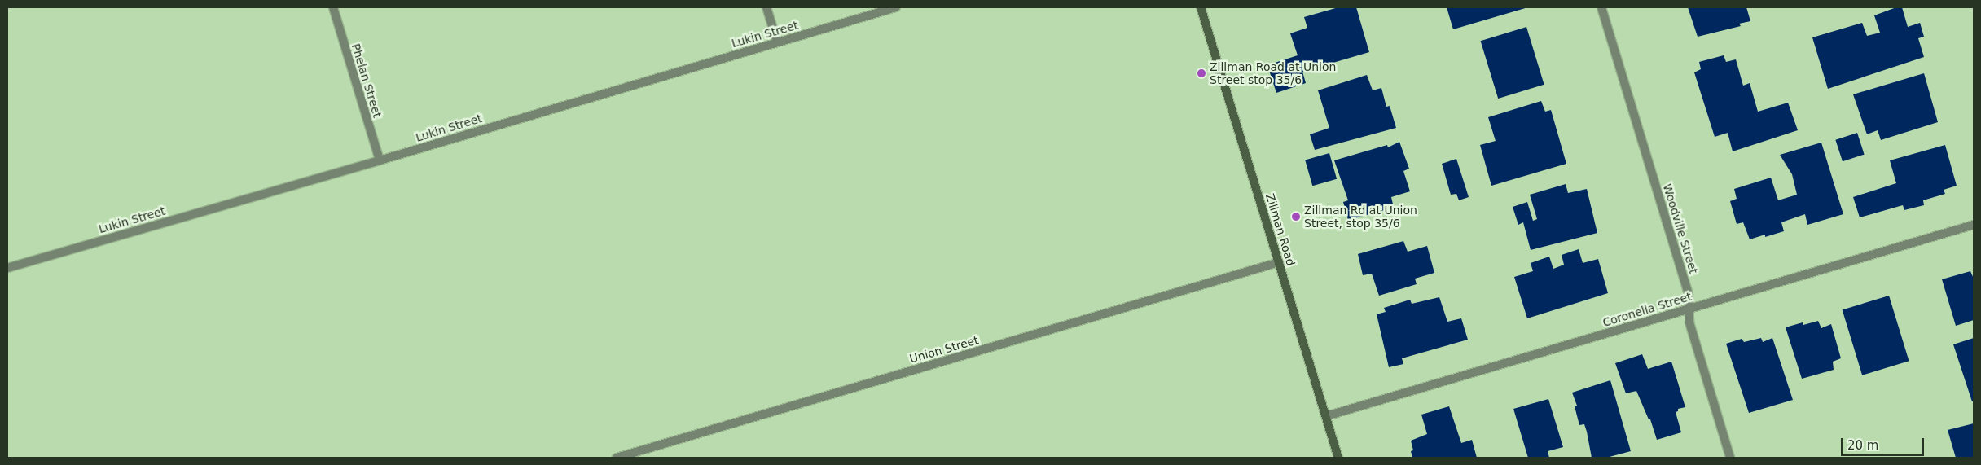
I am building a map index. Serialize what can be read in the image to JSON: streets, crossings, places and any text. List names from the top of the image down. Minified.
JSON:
{"streets":{"main road":["Zillman Road"],"street":["Lukin Street","Phelan Street","Woodville Street","Coronella Street","Union Street"]},"crossings":[["Lukin Street","Phelan Street"],["Woodville Street","Coronella Street"],["Zillman Road","Coronella Street"],["Zillman Road","Union Street"]],"places":["Zillman Road at Union Street stop 35/6","Zillman Rd at Union Street, stop 35/6"],"scale_bar":"20 m"}
